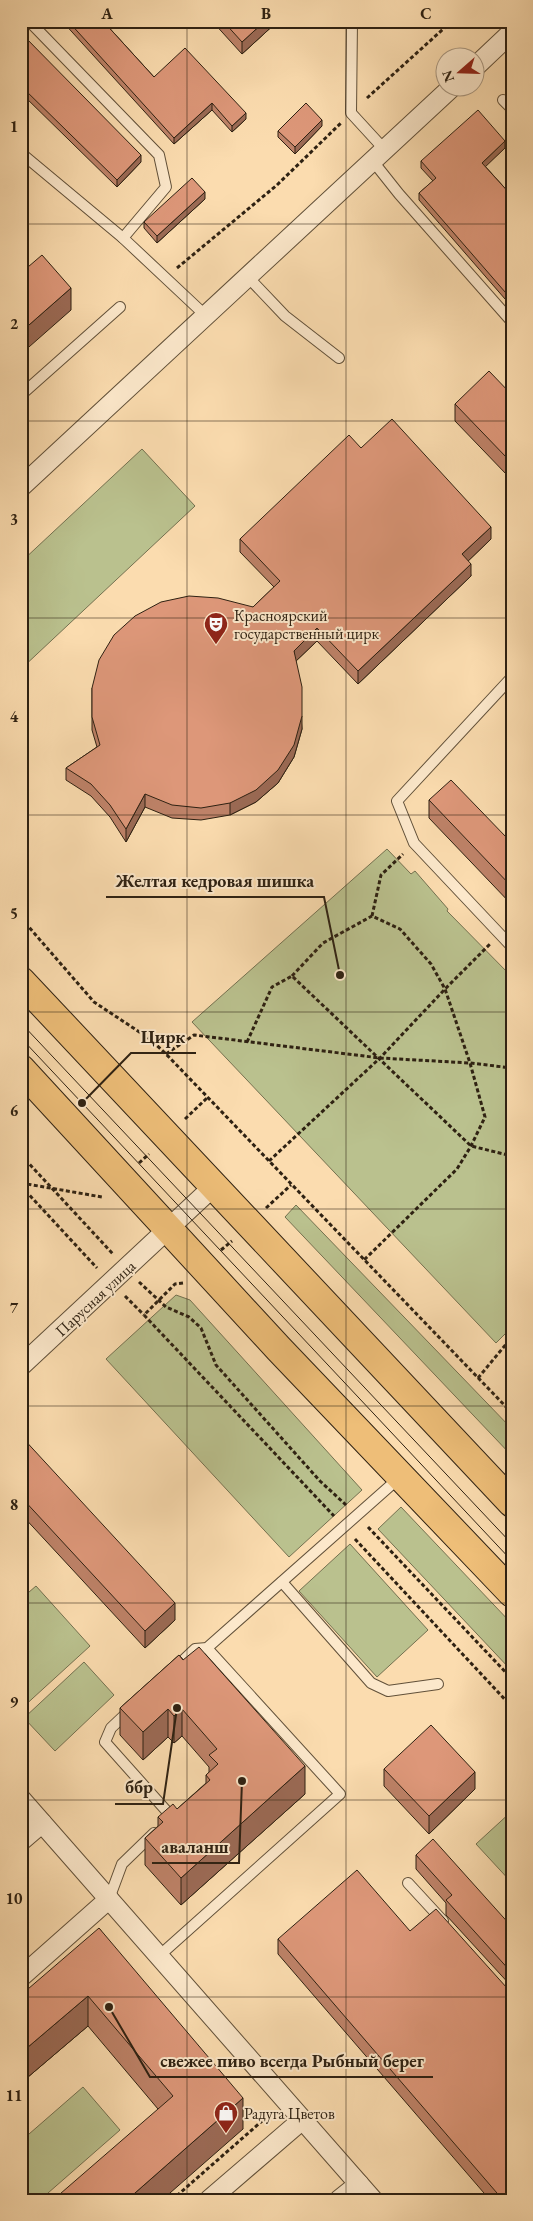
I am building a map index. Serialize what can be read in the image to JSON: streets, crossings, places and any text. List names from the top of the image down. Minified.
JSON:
{"streets":{"street":["Парусная улица"]},"places":{"theatre":["Красноярский государственный цирк"],"other":["Желтая кедровая шишка","Цирк","ббр","аваланш","свежее пиво всегда Рыбный берег"],"shop":["Радуга Цветов"]},"north":"left","grid":{"columns":["A","B","C"],"rows":["1","2","3","4","5","6","7","8","9","10","11"]}}
